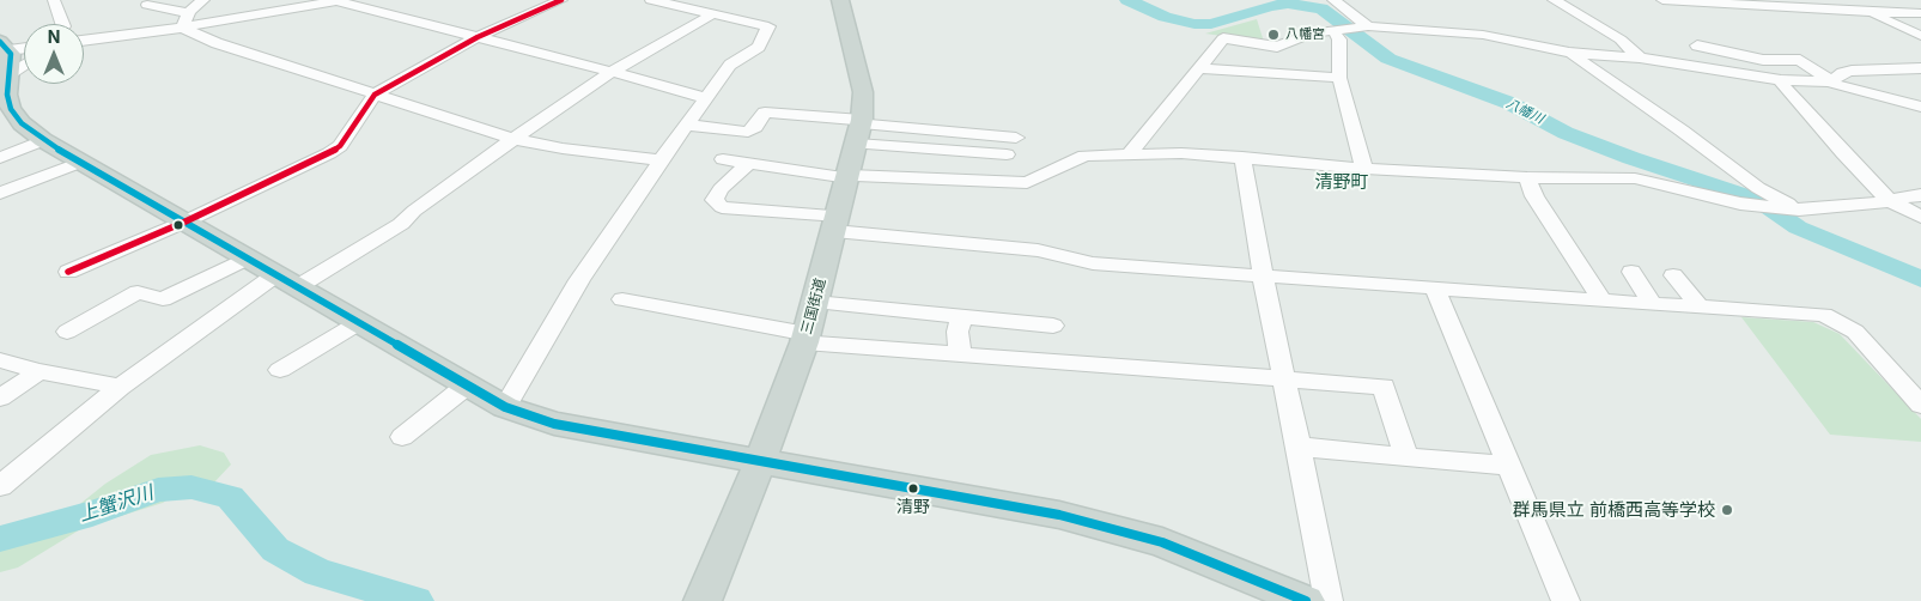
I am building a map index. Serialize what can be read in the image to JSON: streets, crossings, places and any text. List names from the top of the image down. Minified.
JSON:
{"streets":{"main road":["三国街道"]},"districts":["清野町"],"water":["八幡川","上蟹沢川"],"places":["八幡宮","清野","群馬県立 前橋西高等学校"],"north":"top"}
